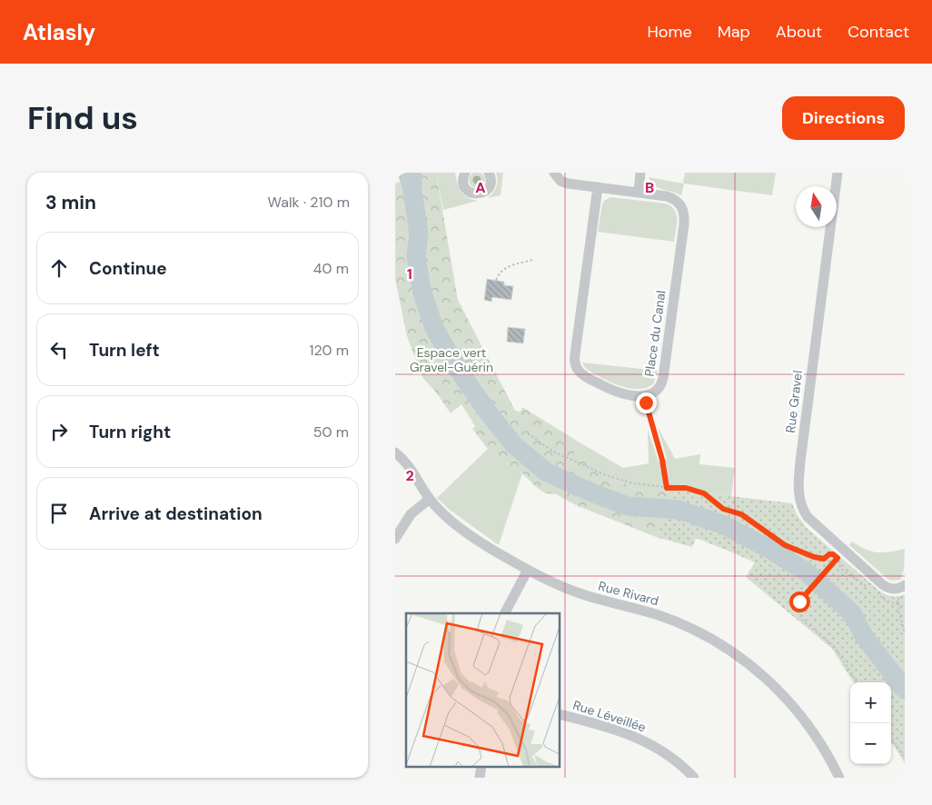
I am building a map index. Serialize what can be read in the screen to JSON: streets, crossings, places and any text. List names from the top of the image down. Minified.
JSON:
{"streets":{"street":["Place du Canal","Rue Gravel","Rue Rivard","Rue Léveillée"]},"parks":["Espace vert Gravel-Guérin"],"north":"top","page":{"header":"Atlasly","nav":["Home","Map","About","Contact"],"buttons":"Directions","title":"Find us","heading":["3 min","Walk · 210 m"],"list":[["Continue","40 m"],["Turn left","120 m"],["Turn right","50 m"],"Arrive at destination"],"map_buttons":["+","−"]},"grid":{"columns":["A","B"],"rows":["1","2"]}}
